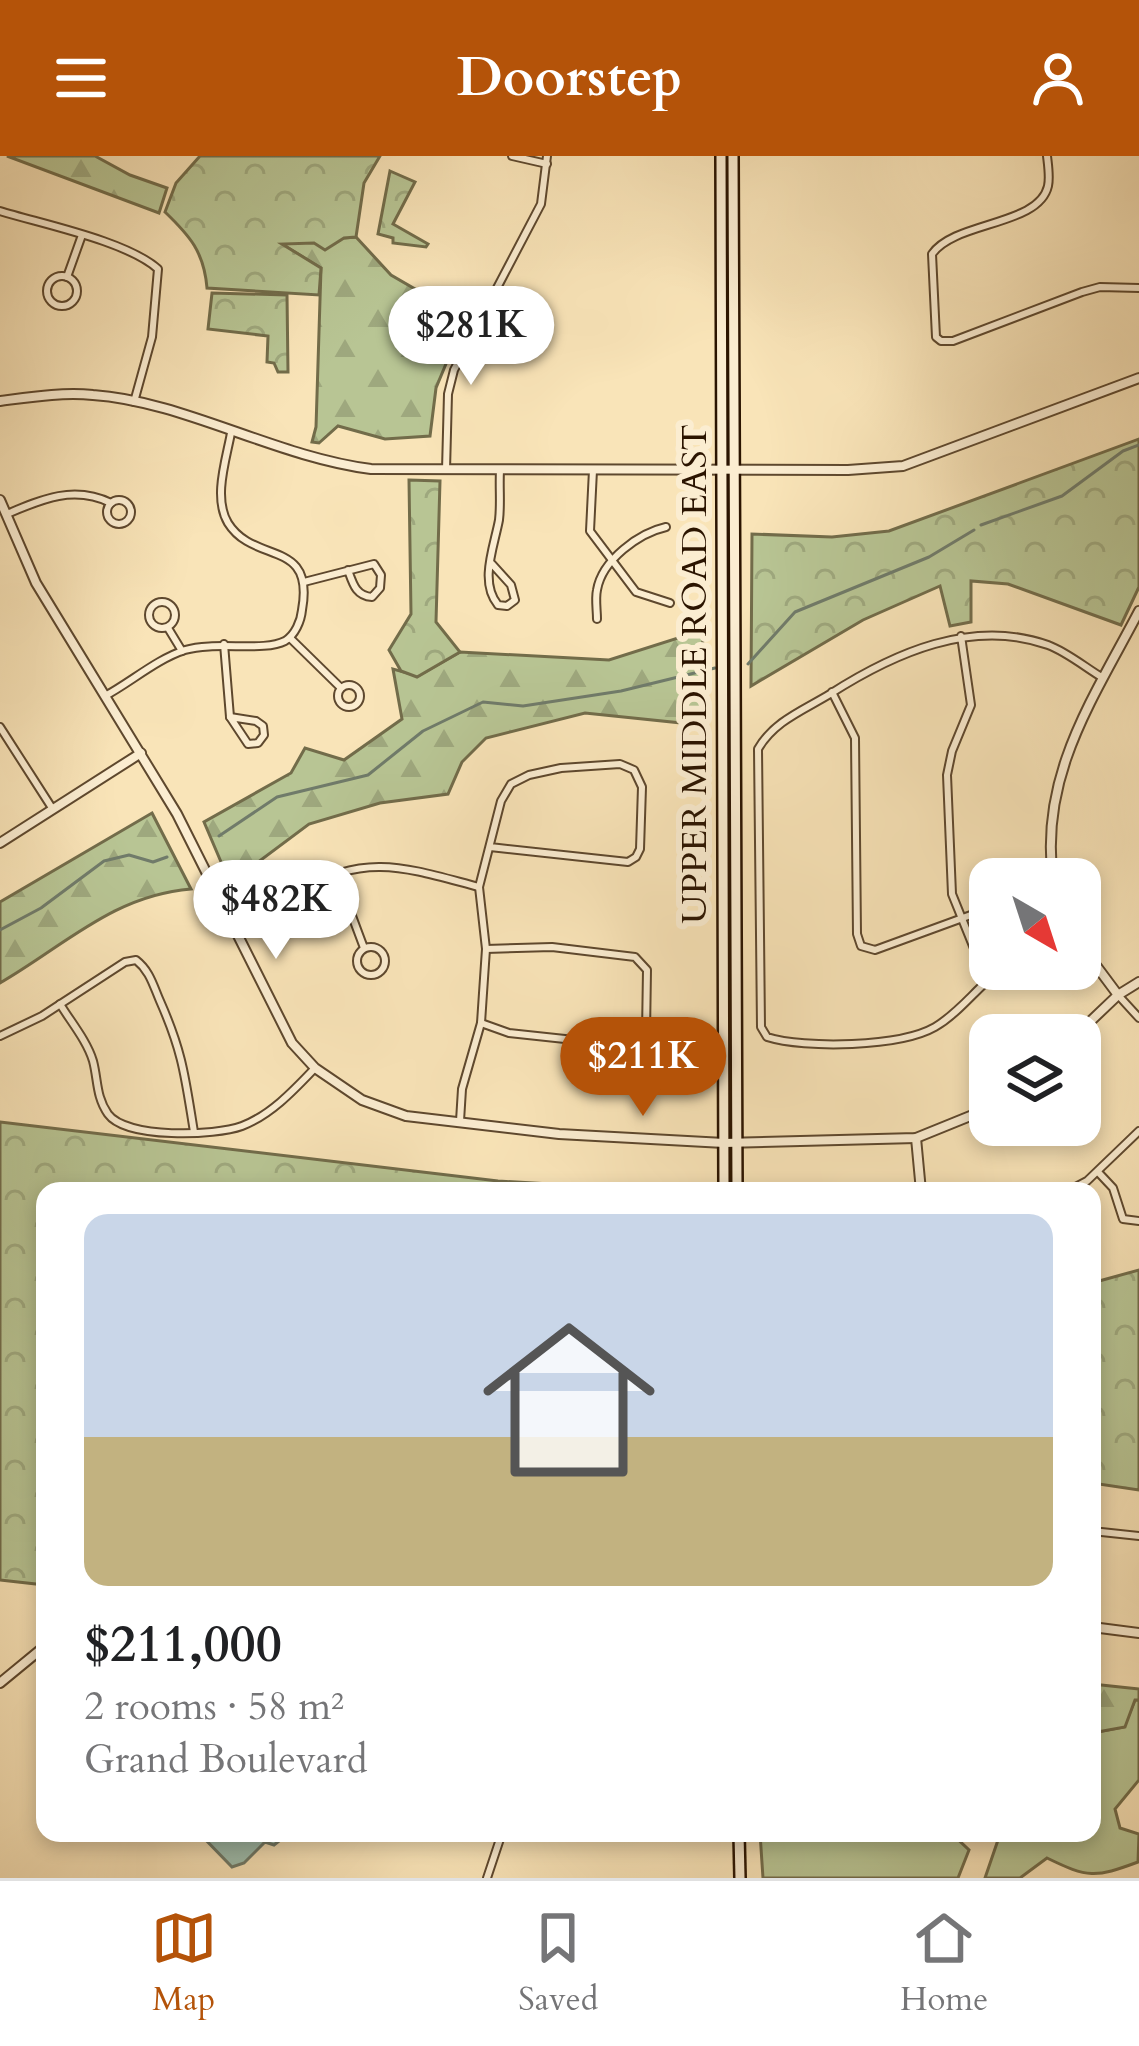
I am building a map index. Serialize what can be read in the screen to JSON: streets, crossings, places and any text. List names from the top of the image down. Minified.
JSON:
{"streets":{"main road":["UPPER MIDDLE ROAD EAST"]},"north":"bottom right","page":{"header":"Doorstep","price":["$281K","$482K","$211K"],"list":[{"name":"$211,000","note":"2 rooms · 58 m² · Grand Boulevard"}],"tabs":["Map","Saved","Home"]}}
